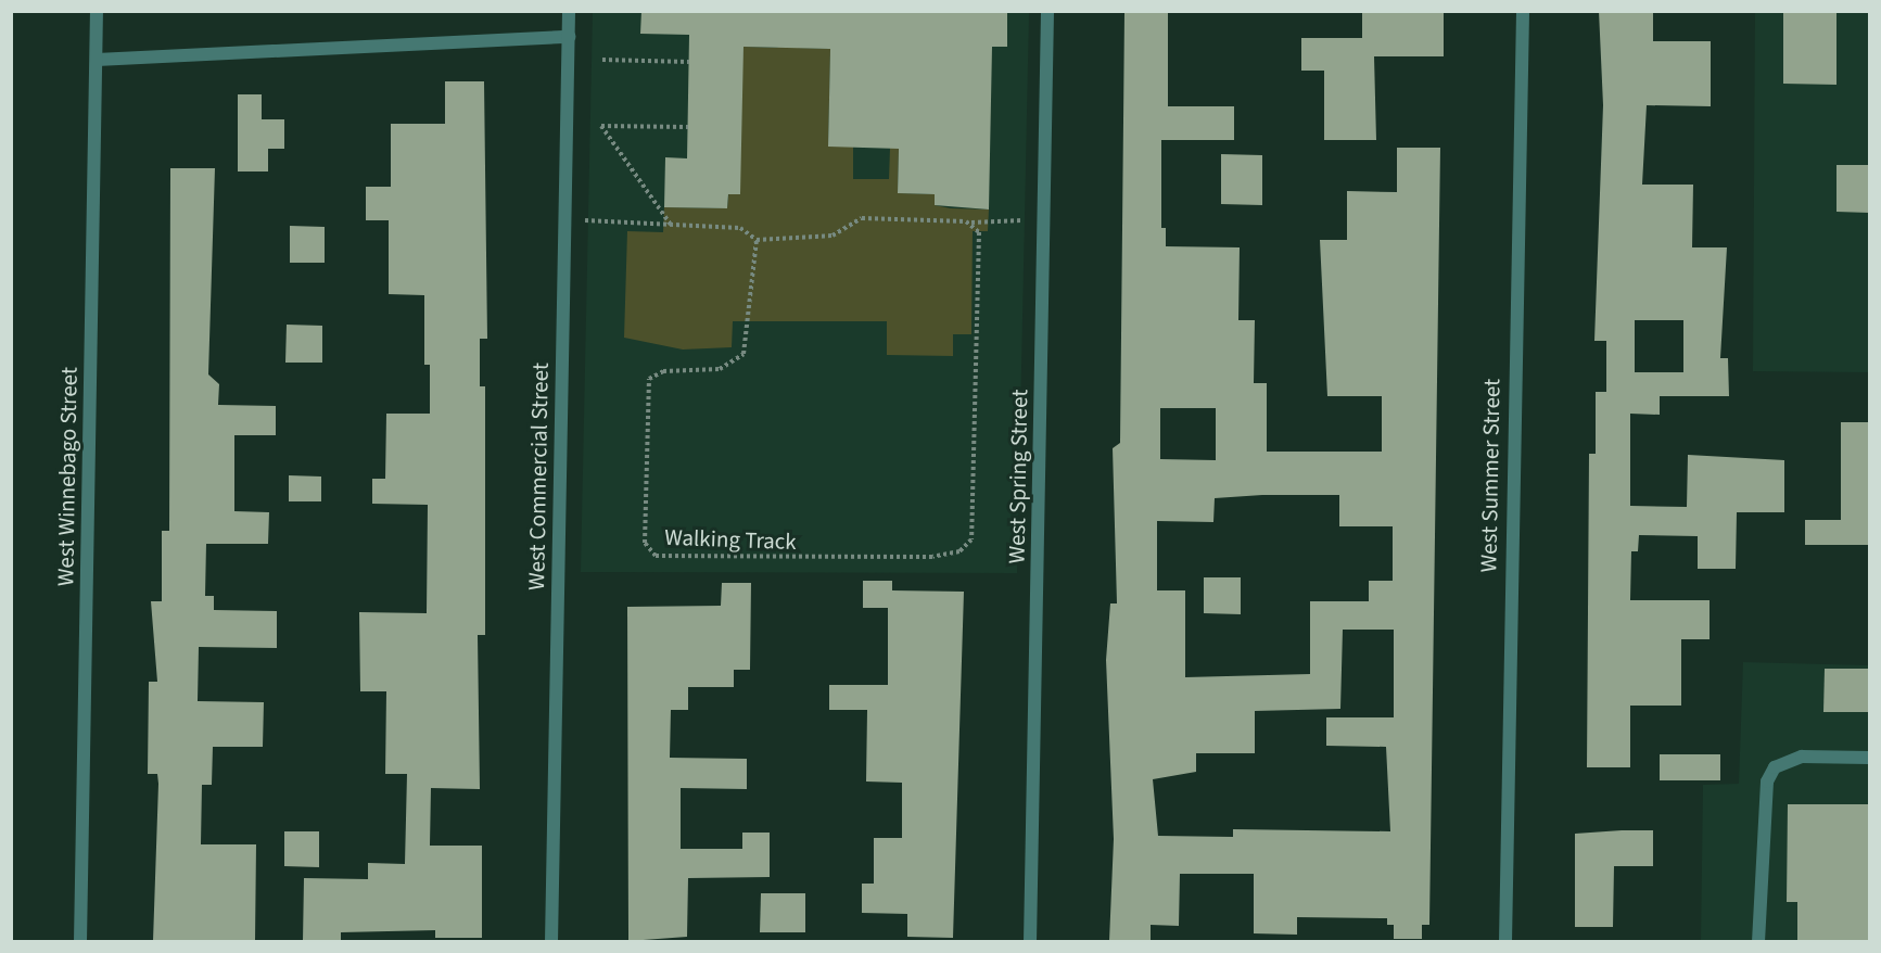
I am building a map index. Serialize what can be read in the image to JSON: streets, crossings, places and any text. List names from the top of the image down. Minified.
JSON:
{"streets":{"street":["West Summer Street","West Winnebago Street","West Commercial Street","West Spring Street"],"path":["Walking Track"]}}
